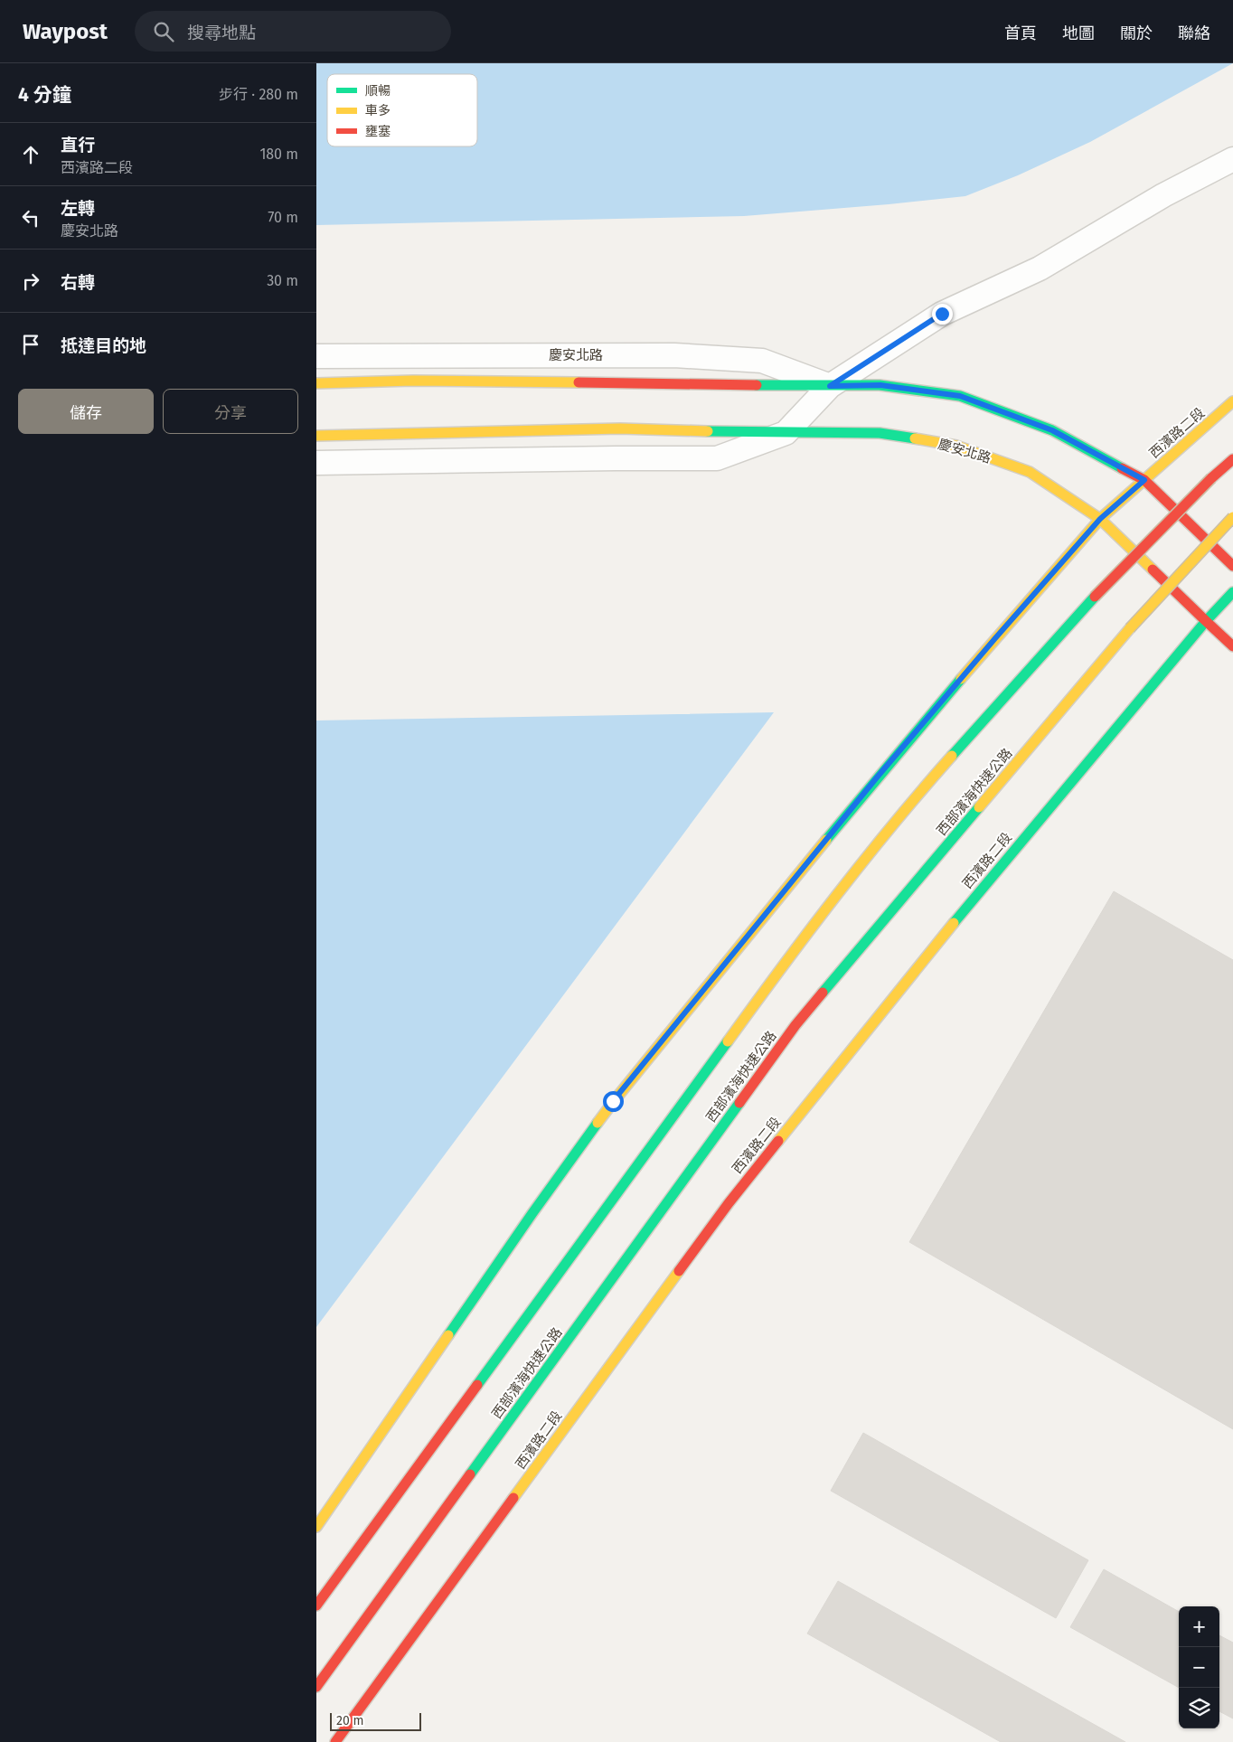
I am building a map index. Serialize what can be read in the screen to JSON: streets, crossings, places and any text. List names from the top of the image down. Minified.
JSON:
{"streets":{"main road":["慶安北路","西濱路二段","西部濱海快速公路"]},"crossings":[["慶安北路","西濱路二段"]],"legend":["順暢","車多","壅塞"],"scale_bar":"20 m","page":{"header":"Waypost","search":"搜尋地點","nav":["首頁","地圖","關於","聯絡"],"heading":["4 分鐘","步行 · 280 m"],"list":[["直行","西濱路二段","180 m"],["左轉","慶安北路","70 m"],["右轉","30 m"],"抵達目的地"],"buttons":["儲存","分享"],"map_buttons":["+","−"],"scale":"20 m"}}
